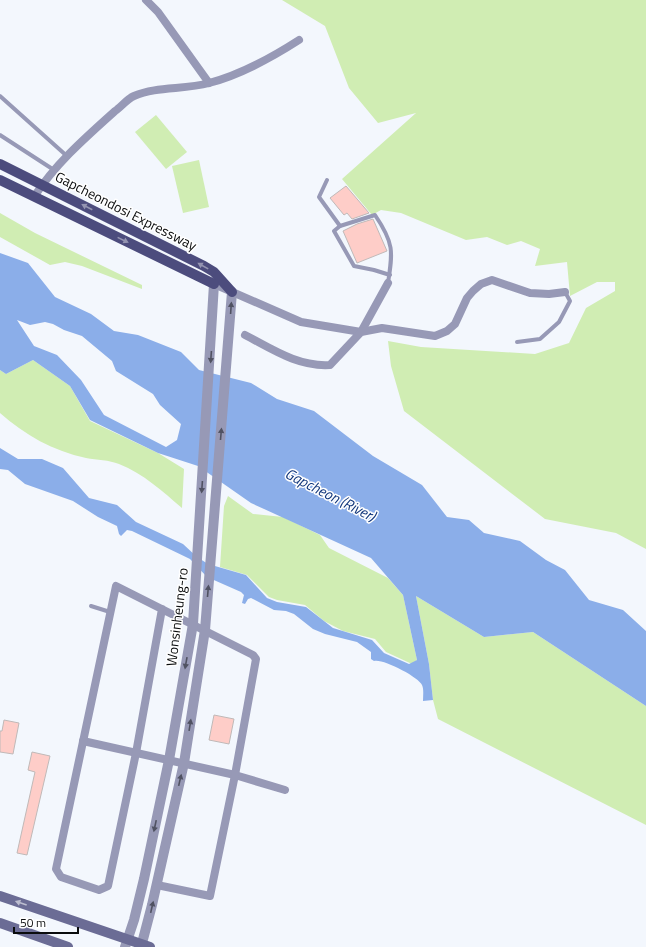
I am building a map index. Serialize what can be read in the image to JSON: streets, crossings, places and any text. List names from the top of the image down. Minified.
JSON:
{"streets":{"main road":["Gapcheondosi Expressway"],"street":["Wonsinheung-ro"]},"crossings":[["Gapcheondosi Expressway","Wonsinheung-ro"]],"water":["Gapcheon (River)"],"scale_bar":"50 m"}
